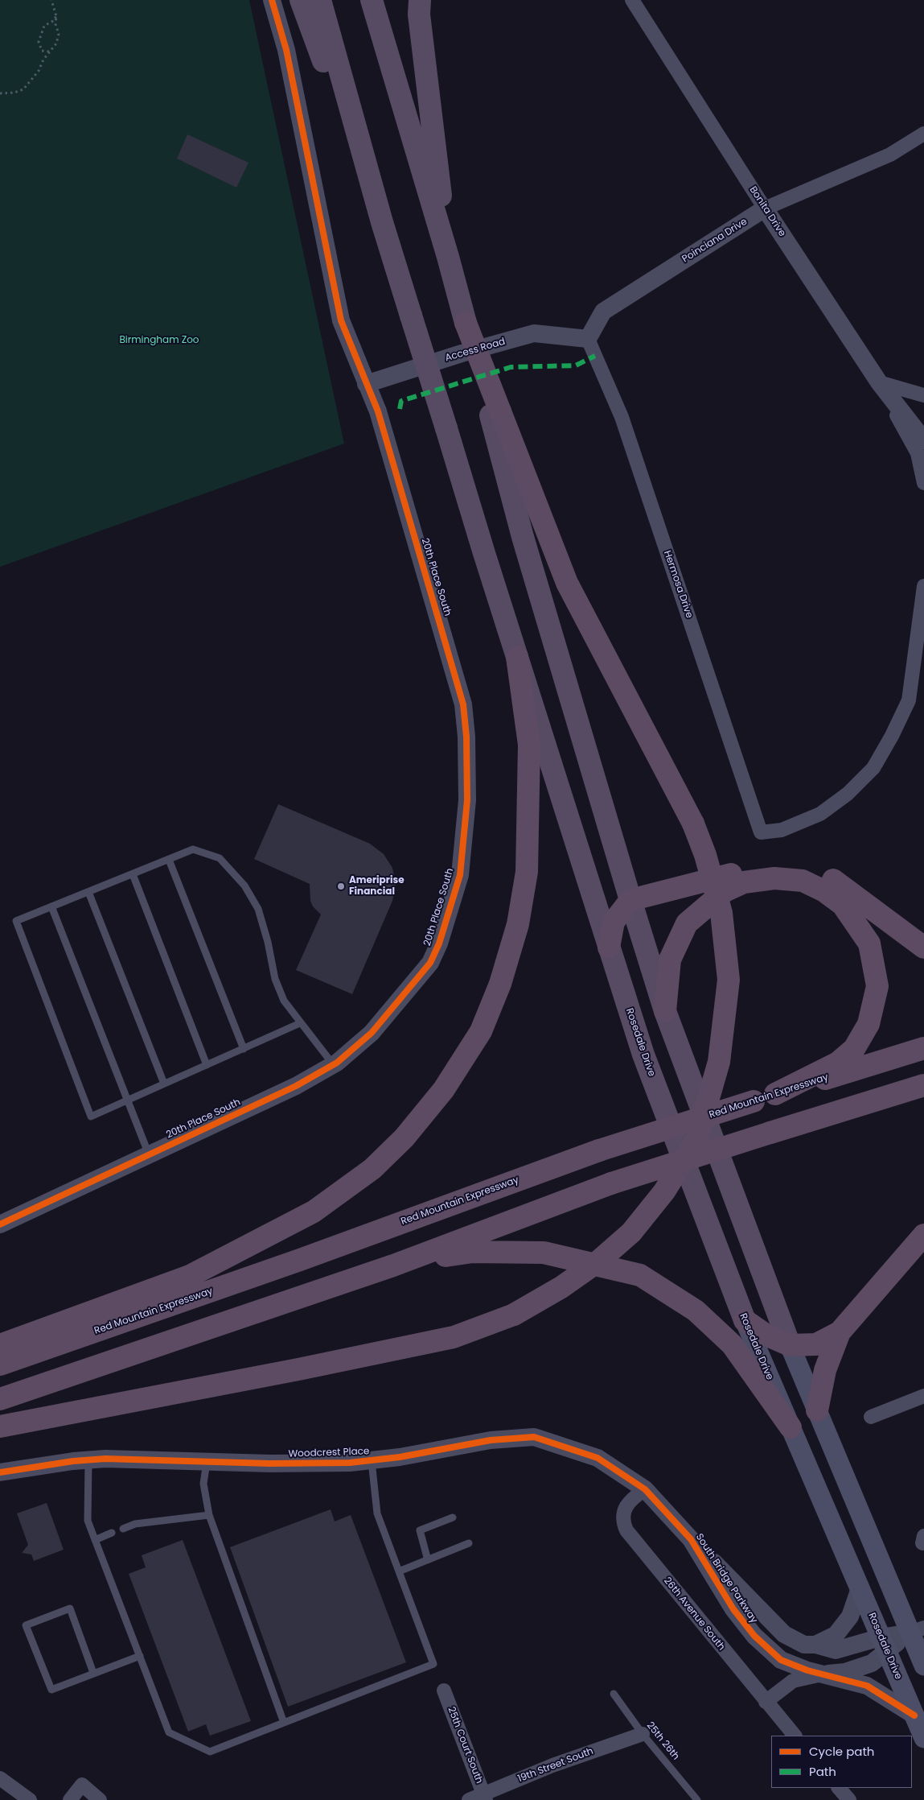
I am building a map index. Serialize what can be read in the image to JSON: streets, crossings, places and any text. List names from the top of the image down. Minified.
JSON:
{"streets":{"highway":["Rosedale Drive","Red Mountain Expressway"],"street":["Bonita Drive","Poinciana Drive","Access Road","20th Place South","Hermosa Drive","Woodcrest Place","South Bridge Parkway","26th Avenue South","25th Court South","19th Street South"],"lane":["25th 26th"]},"crossings":[["Bonita Drive","Poinciana Drive"],["Poinciana Drive","Access Road"],["Poinciana Drive","Hermosa Drive"],["Access Road","20th Place South"],["Access Road","Hermosa Drive"],["Rosedale Drive","South Bridge Parkway"],["Woodcrest Place","South Bridge Parkway"],["Woodcrest Place","26th Avenue South"],["South Bridge Parkway","26th Avenue South"],["25th 26th","19th Street South"],["25th Court South","19th Street South"]],"parks":["Birmingham Zoo"],"places":["Ameriprise Financial"],"legend":["Cycle path","Path"]}
